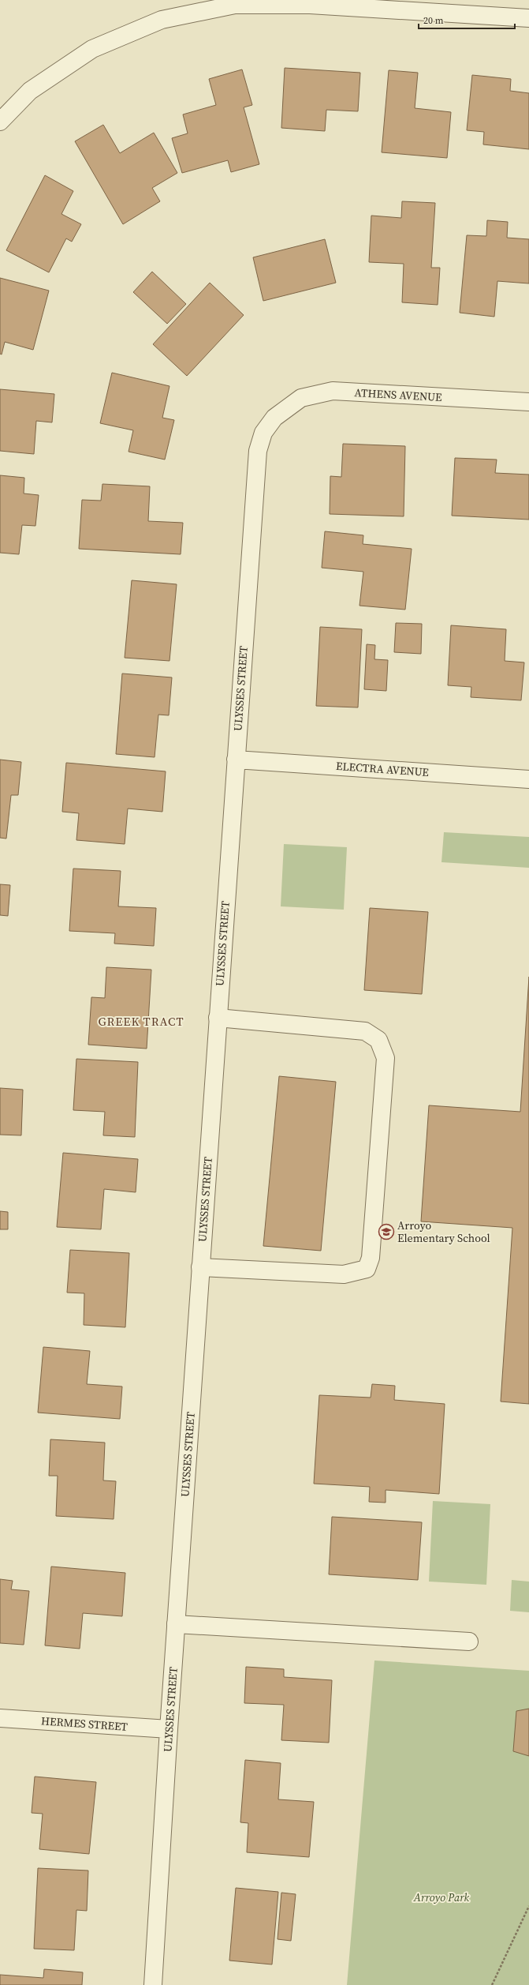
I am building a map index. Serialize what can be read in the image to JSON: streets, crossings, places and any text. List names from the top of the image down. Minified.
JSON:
{"streets":{"street":["ATHENS AVENUE","ULYSSES STREET","ELECTRA AVENUE","HERMES STREET"]},"crossings":[["ATHENS AVENUE","ULYSSES STREET"],["ULYSSES STREET","ELECTRA AVENUE"],["ULYSSES STREET","HERMES STREET"]],"districts":["GREEK TRACT"],"parks":["Arroyo Park"],"places":{"school or university":["Arroyo Elementary School"]},"scale_bar":"20 m"}
